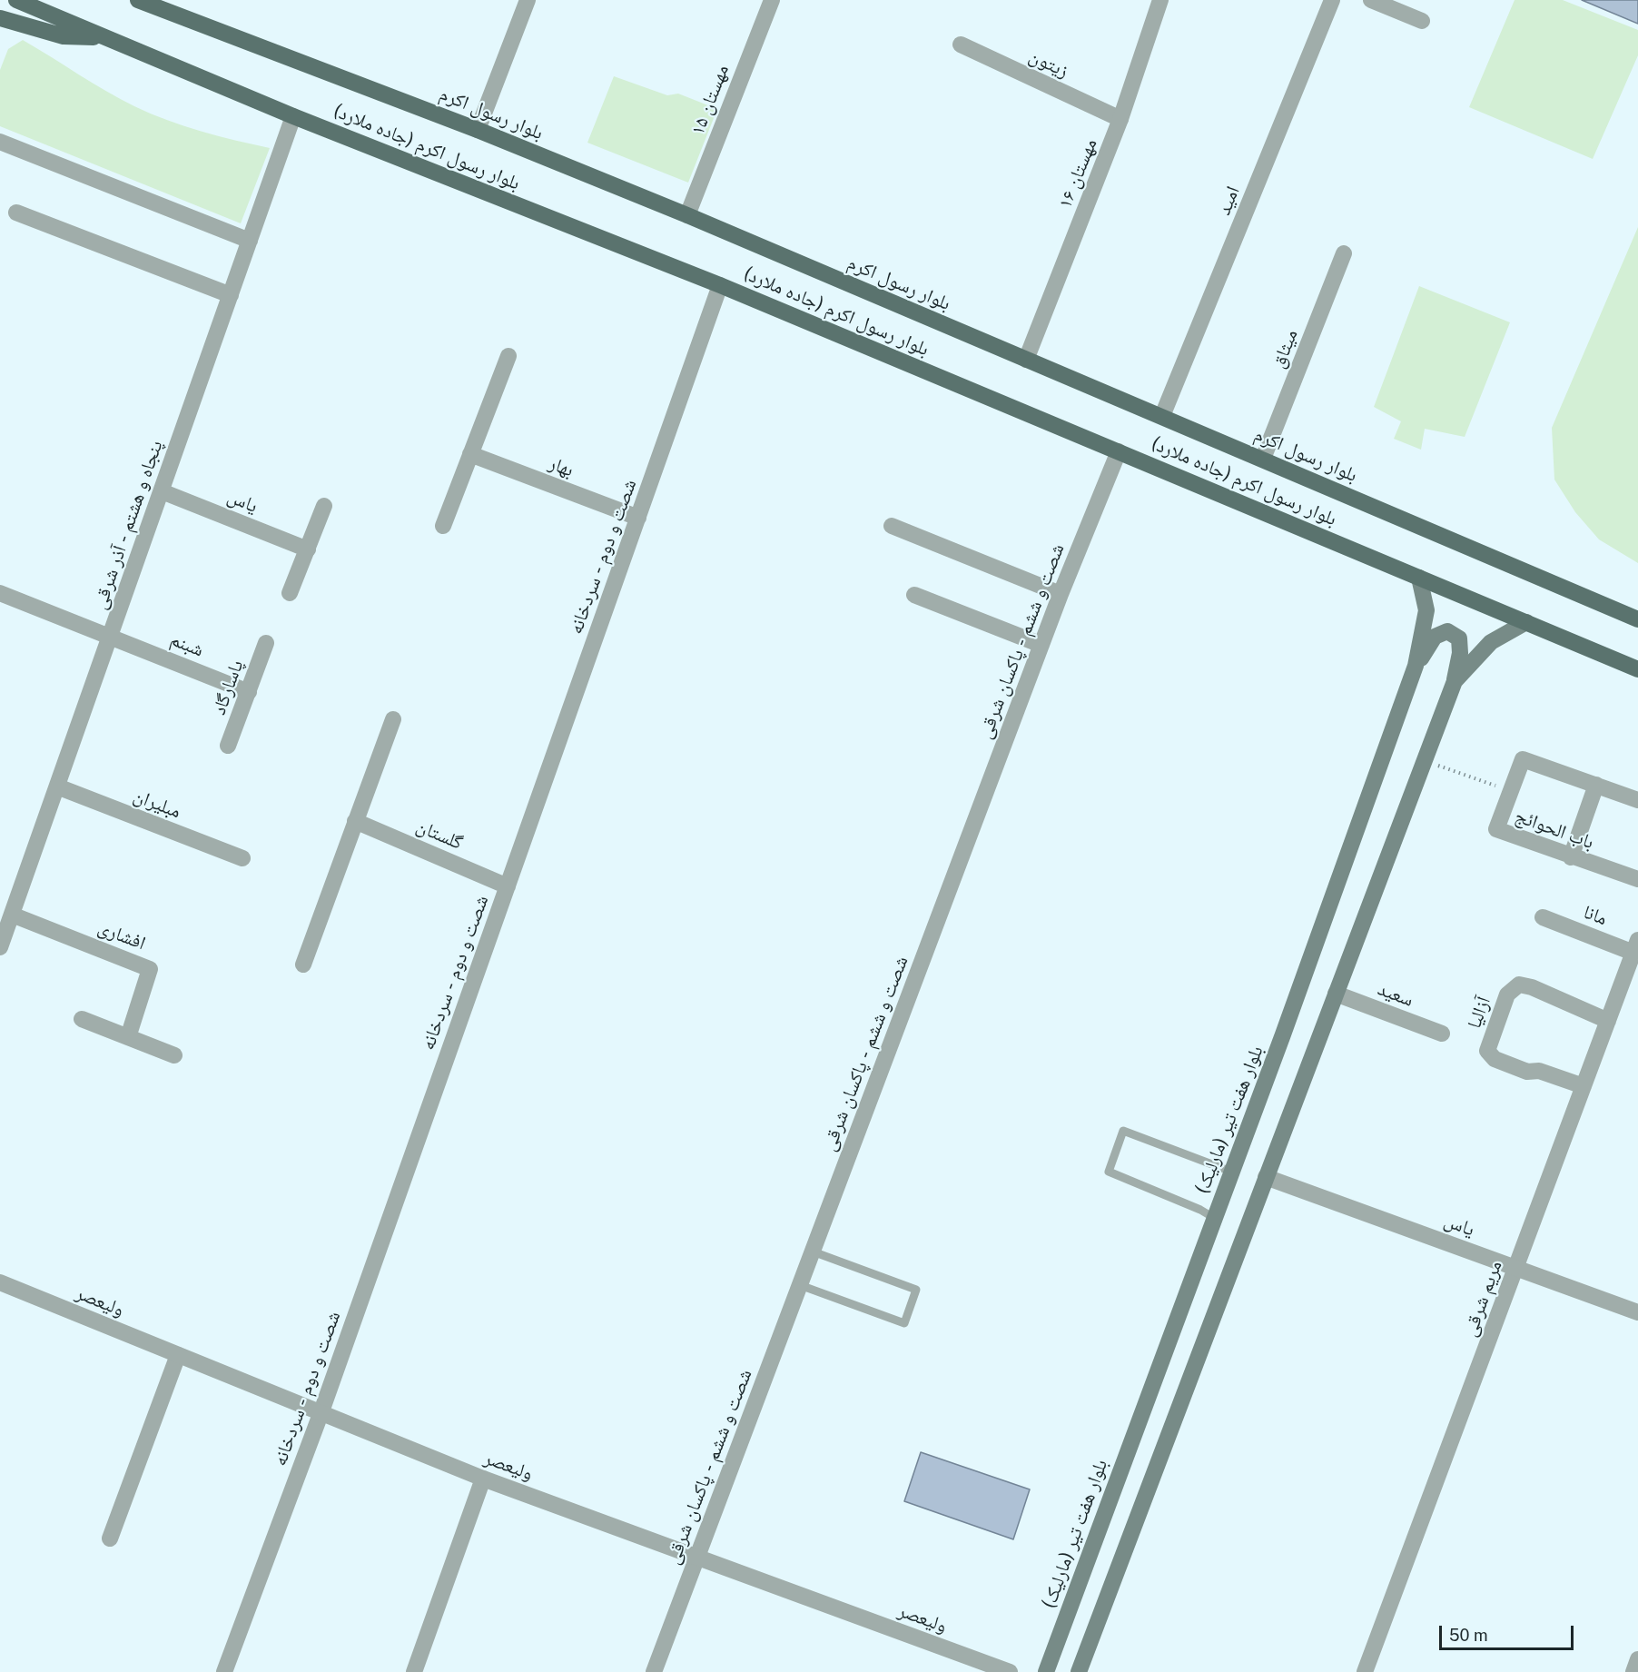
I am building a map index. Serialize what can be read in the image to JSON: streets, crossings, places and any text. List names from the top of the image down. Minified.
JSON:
{"streets":{"main road":["بلوار رسول اکرم","بلوار رسول اکرم (جاده ملارد)","بلوار هفت تیر (مارلیک)"],"street":["زیتون","مهستان ۱۵","مهستان ۱۶","امید","میثاق","بهار","یاس","پنجاه و هشتم - آذر شرقی","شصت و دوم - سردخانه","شصت و ششم - پاکسان شرقی","شبنم","پاسارگاد","مبلیران","باب الحوائج","گلستان","مانا","افشاری","سعید","آزالیا","مریم شرقی","ولیعصر"]},"crossings":[["زیتون","مهستان ۱۶"],["مهستان ۱۵","بلوار رسول اکرم"],["بلوار رسول اکرم","مهستان ۱۶"],["بلوار رسول اکرم","امید"],["بلوار رسول اکرم","میثاق"],["بلوار رسول اکرم (جاده ملارد)","پنجاه و هشتم - آذر شرقی"],["بلوار رسول اکرم (جاده ملارد)","شصت و دوم - سردخانه"],["بلوار رسول اکرم (جاده ملارد)","شصت و ششم - پاکسان شرقی"],["بلوار رسول اکرم (جاده ملارد)","بلوار هفت تیر (مارلیک)"],["بهار","شصت و دوم - سردخانه"],["یاس","پنجاه و هشتم - آذر شرقی"],["یاس","مریم شرقی"],["پنجاه و هشتم - آذر شرقی","شبنم"],["پنجاه و هشتم - آذر شرقی","مبلیران"],["پنجاه و هشتم - آذر شرقی","افشاری"],["شصت و دوم - سردخانه","گلستان"],["شصت و دوم - سردخانه","ولیعصر"],["شصت و ششم - پاکسان شرقی","ولیعصر"],["شبنم","پاسارگاد"],["مانا","مریم شرقی"],["آزالیا","مریم شرقی"]],"scale_bar":"50 m"}
